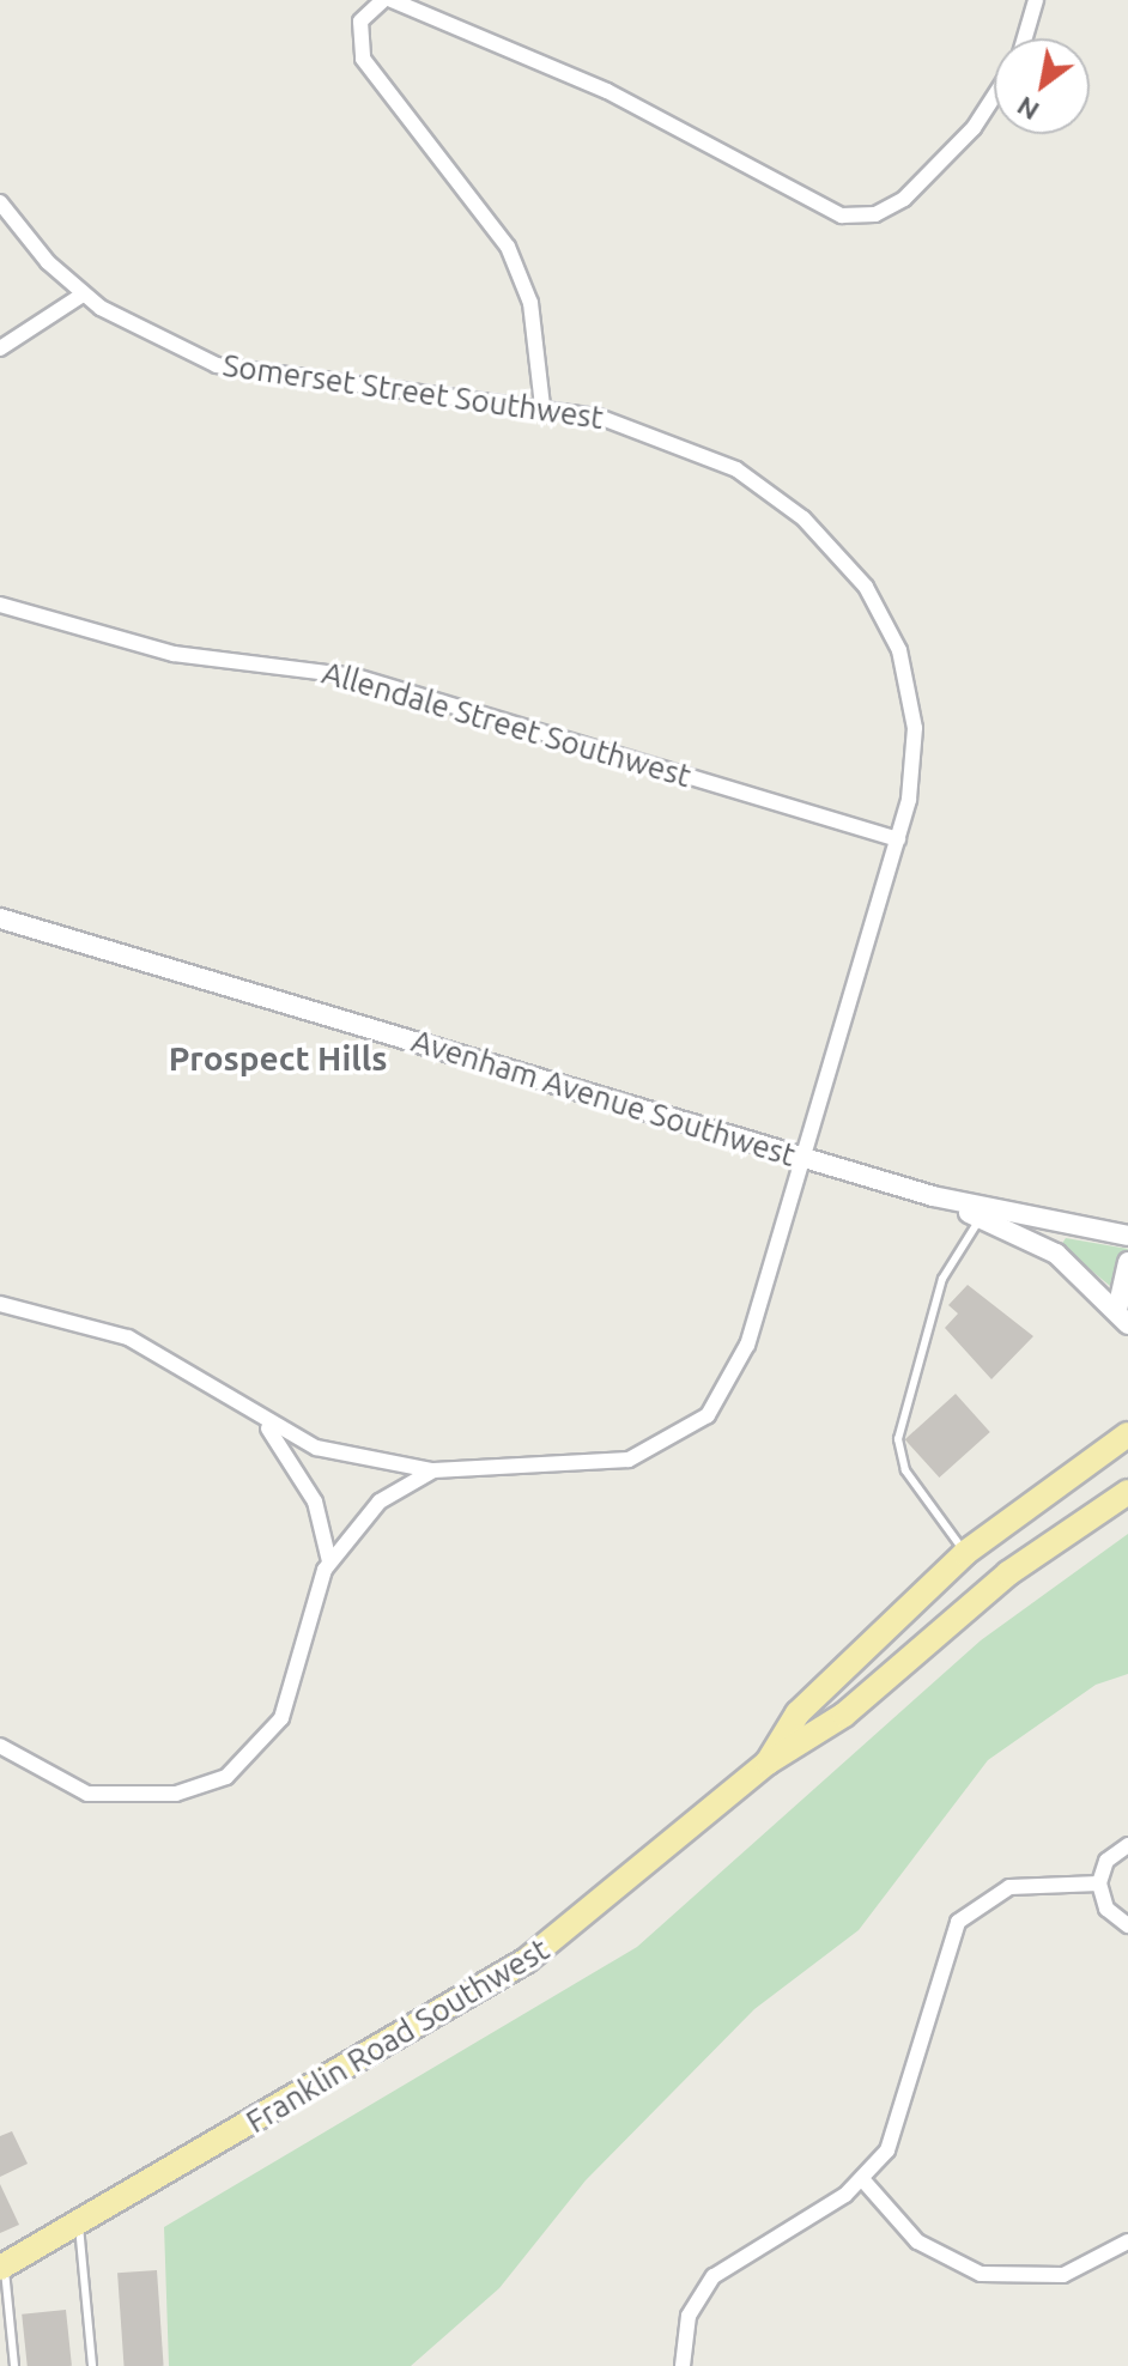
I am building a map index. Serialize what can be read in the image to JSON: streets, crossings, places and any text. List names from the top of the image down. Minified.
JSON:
{"streets":{"main road":["Franklin Road Southwest"],"street":["Somerset Street Southwest","Allendale Street Southwest","Avenham Avenue Southwest"]},"crossings":[["Somerset Street Southwest","Allendale Street Southwest"],["Somerset Street Southwest","Avenham Avenue Southwest"]],"districts":["Prospect Hills"],"north":"bottom left"}
